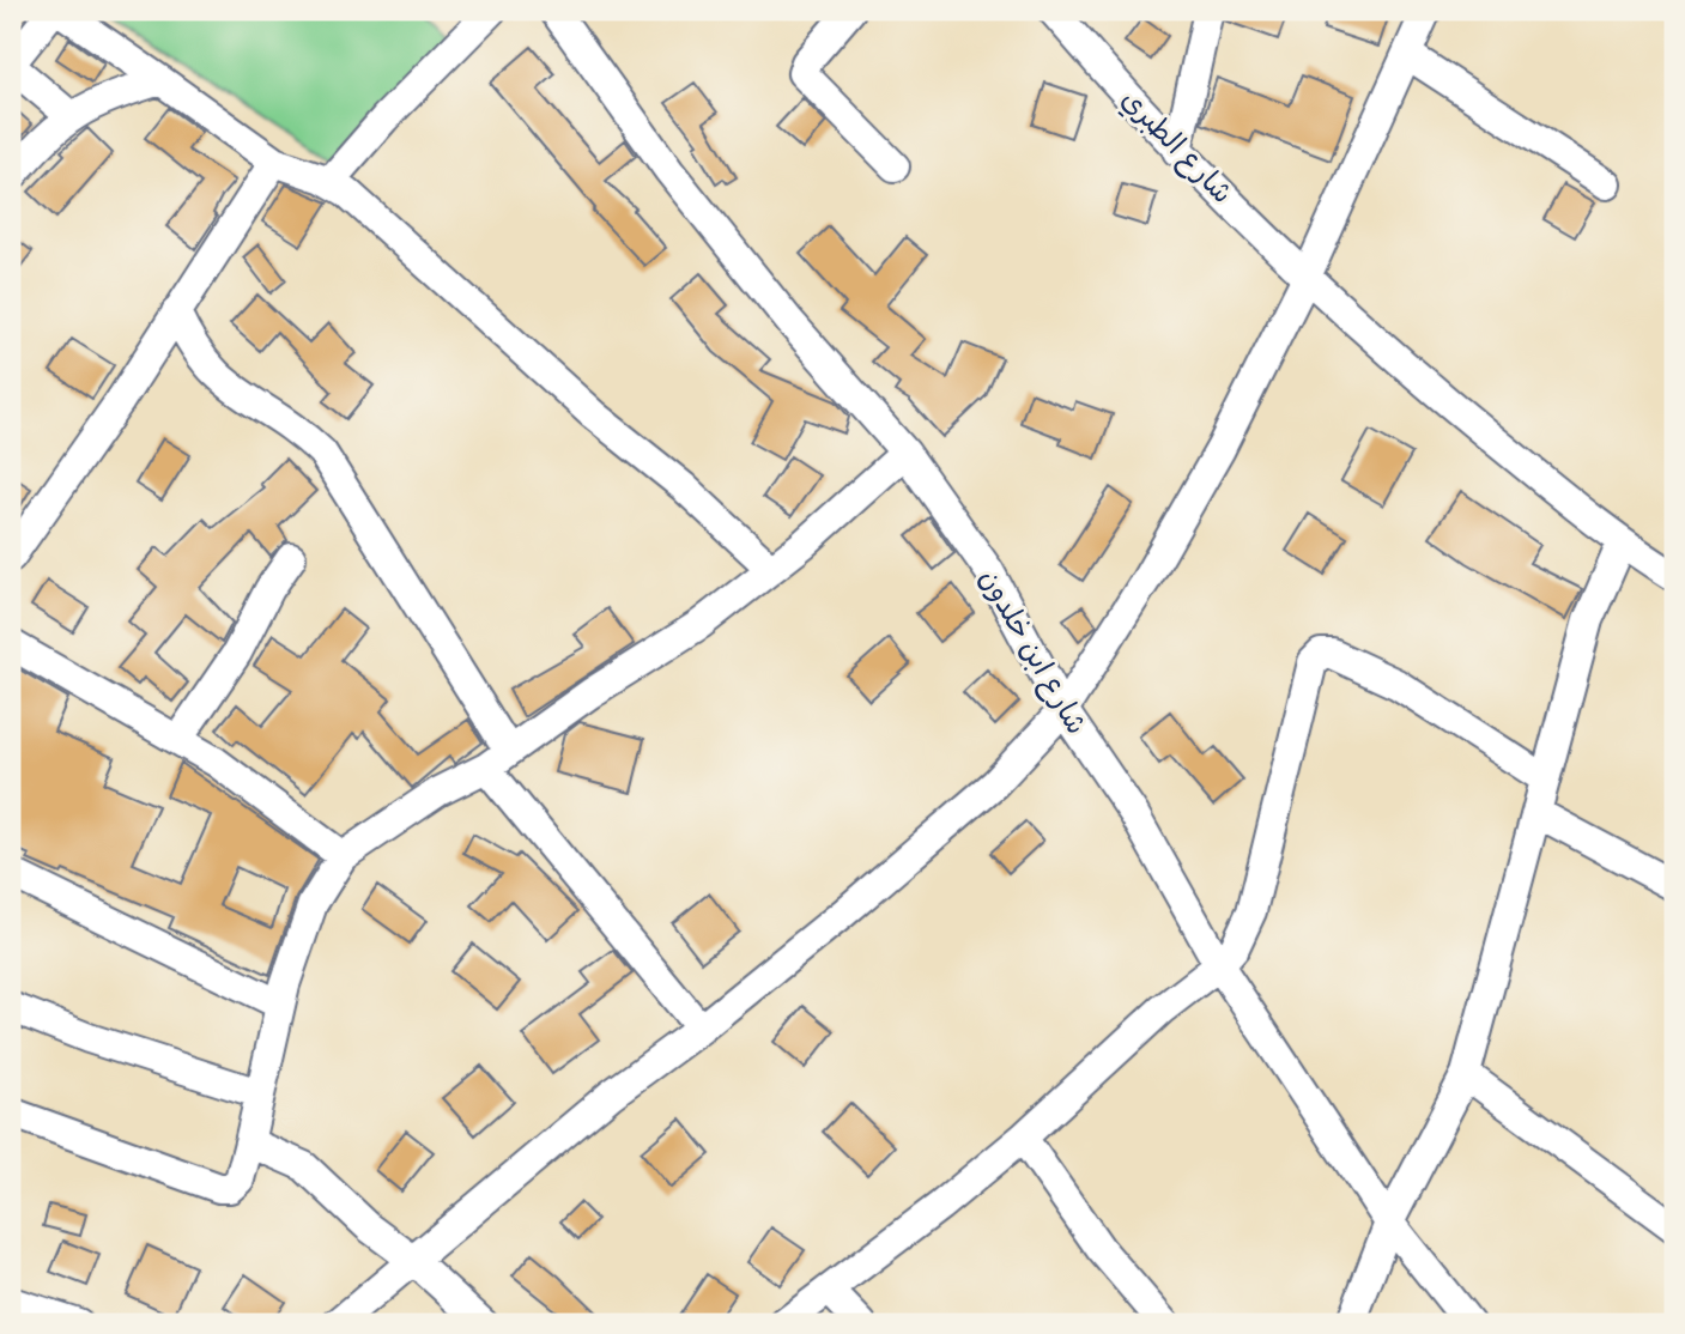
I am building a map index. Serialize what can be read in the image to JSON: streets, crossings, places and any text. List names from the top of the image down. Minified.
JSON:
{"streets":{"street":["شارع الطبري","شارع ابن خلدون"]}}
